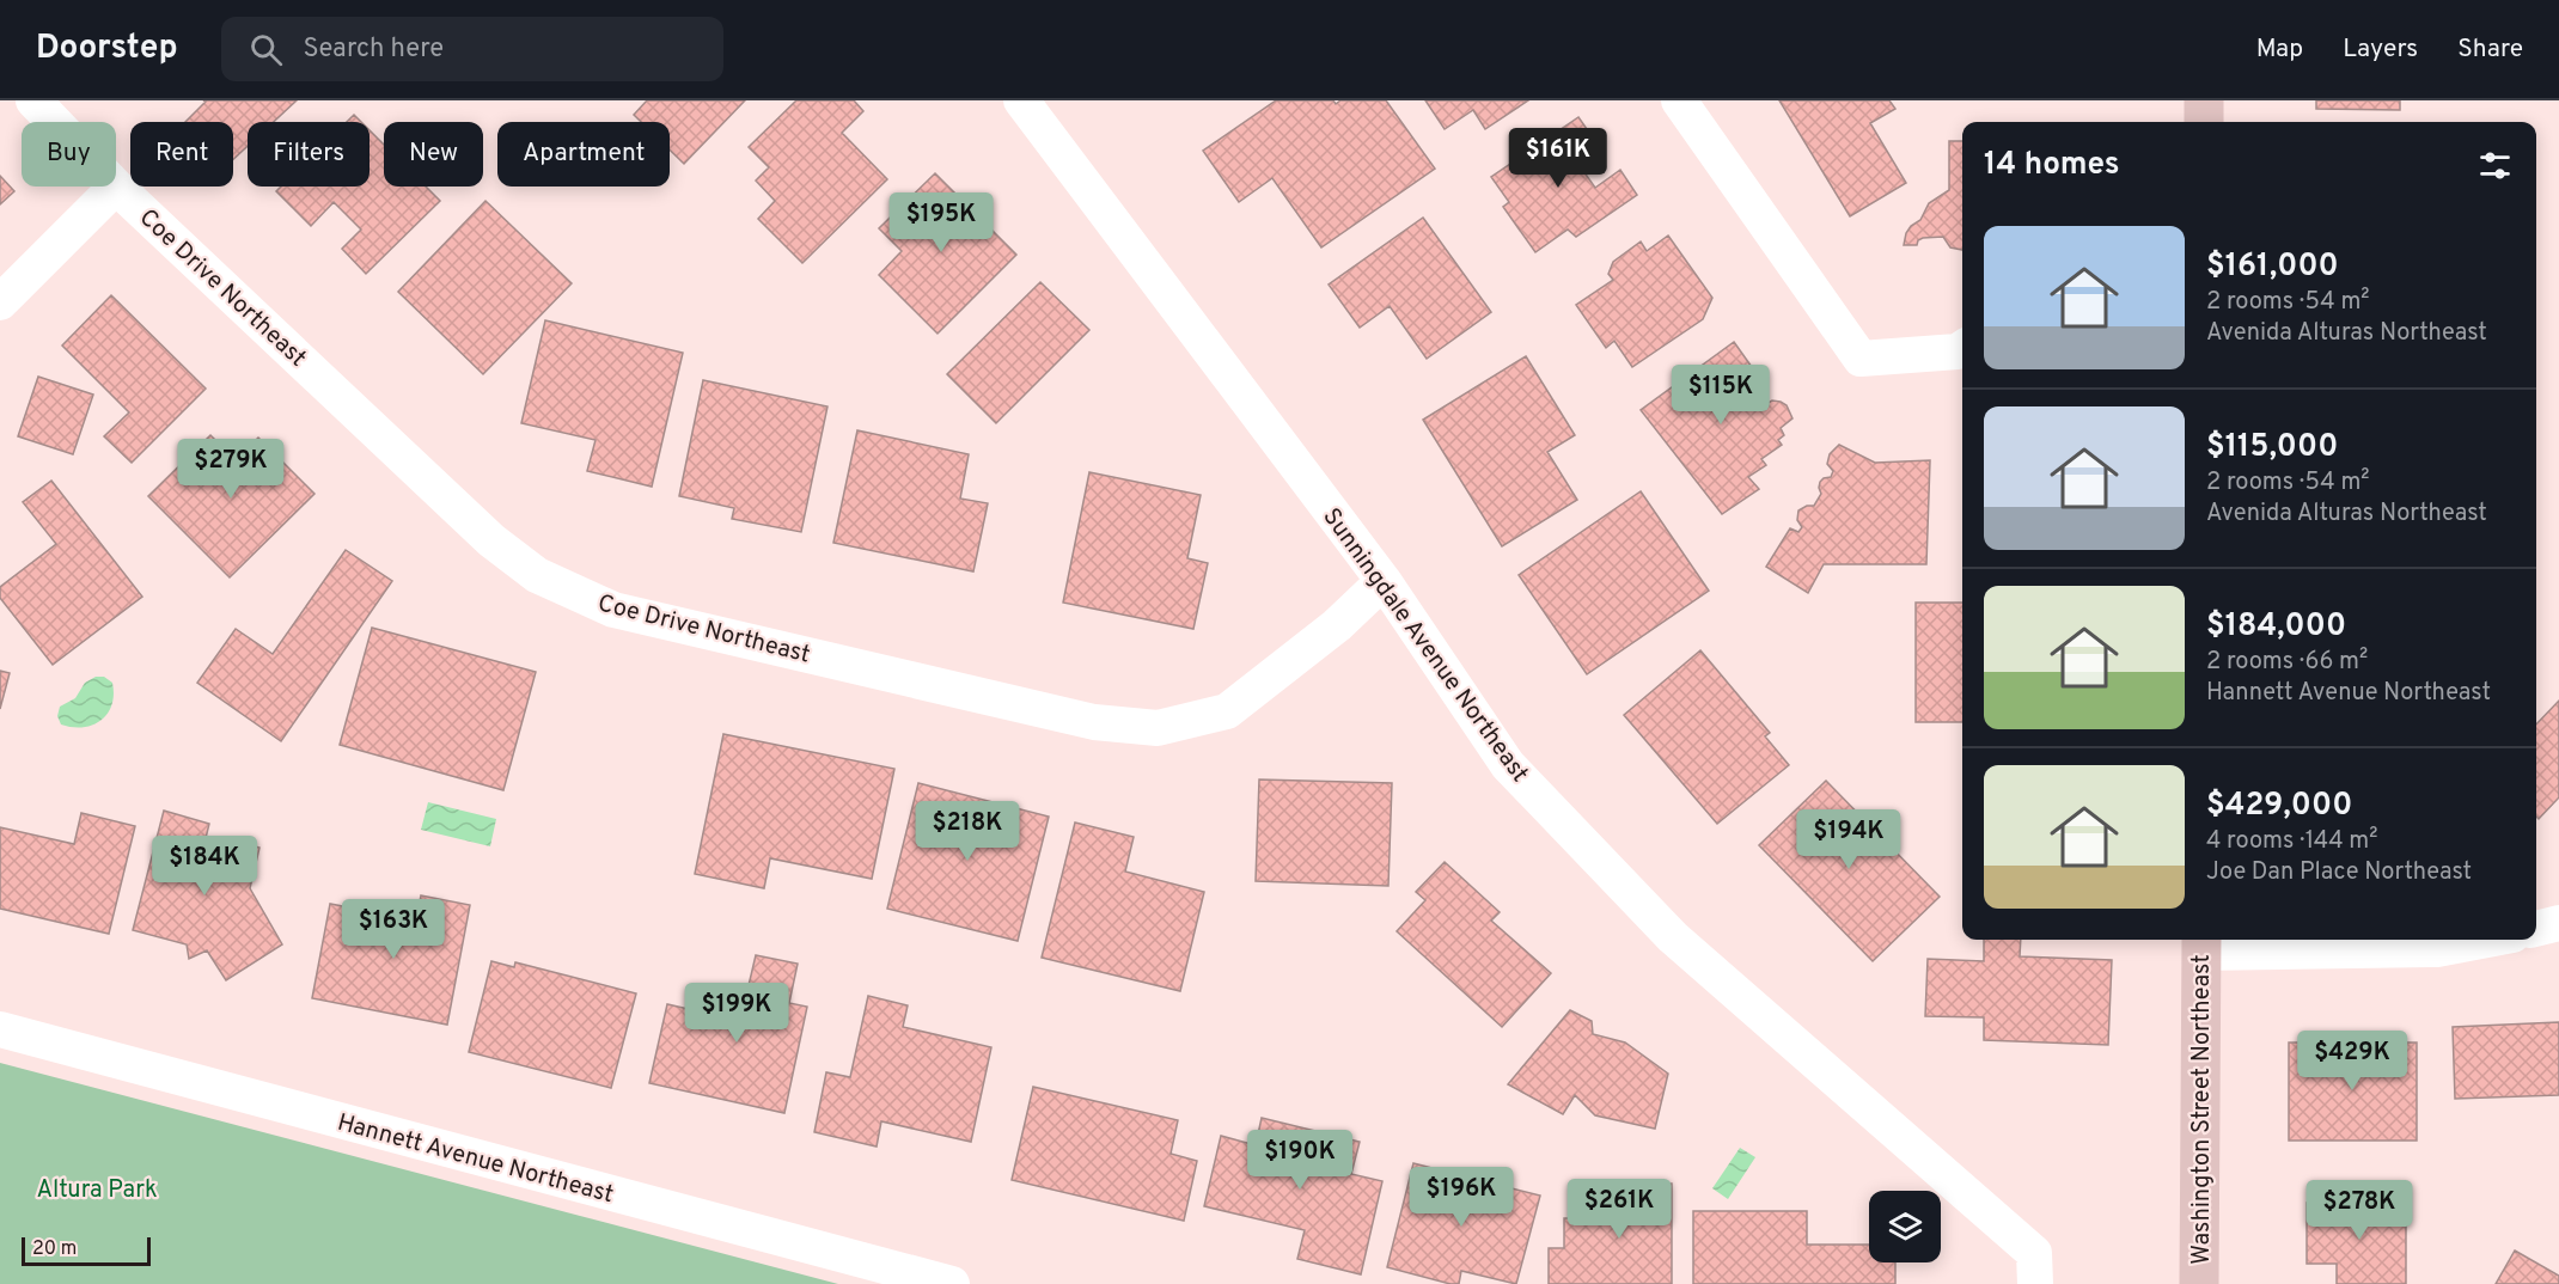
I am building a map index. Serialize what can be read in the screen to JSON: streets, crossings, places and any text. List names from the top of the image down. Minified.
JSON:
{"streets":{"street":["Coe Drive Northeast","Sunningdale Avenue Northeast","Washington Street Northeast","Hannett Avenue Northeast"]},"crossings":[["Coe Drive Northeast","Sunningdale Avenue Northeast"]],"parks":["Altura Park"],"scale_bar":"20 m","page":{"header":"Doorstep","search":"Search here","nav":["Map","Layers","Share"],"chip":["Buy","Rent","Filters","New","Apartment"],"heading":"14 homes","price":["$161K","$195K","$115K","$279K","$218K","$194K","$184K","$163K","$199K","$429K","$190K","$196K","$261K","$278K"],"list":[{"name":"$161,000","note":"2 rooms · 54 m² · Avenida Alturas Northeast"},{"name":"$115,000","note":"2 rooms · 54 m² · Avenida Alturas Northeast"},{"name":"$184,000","note":"2 rooms · 66 m² · Hannett Avenue Northeast"},{"name":"$429,000","note":"4 rooms · 144 m² · Joe Dan Place Northeast"}],"scale":"20 m"}}
